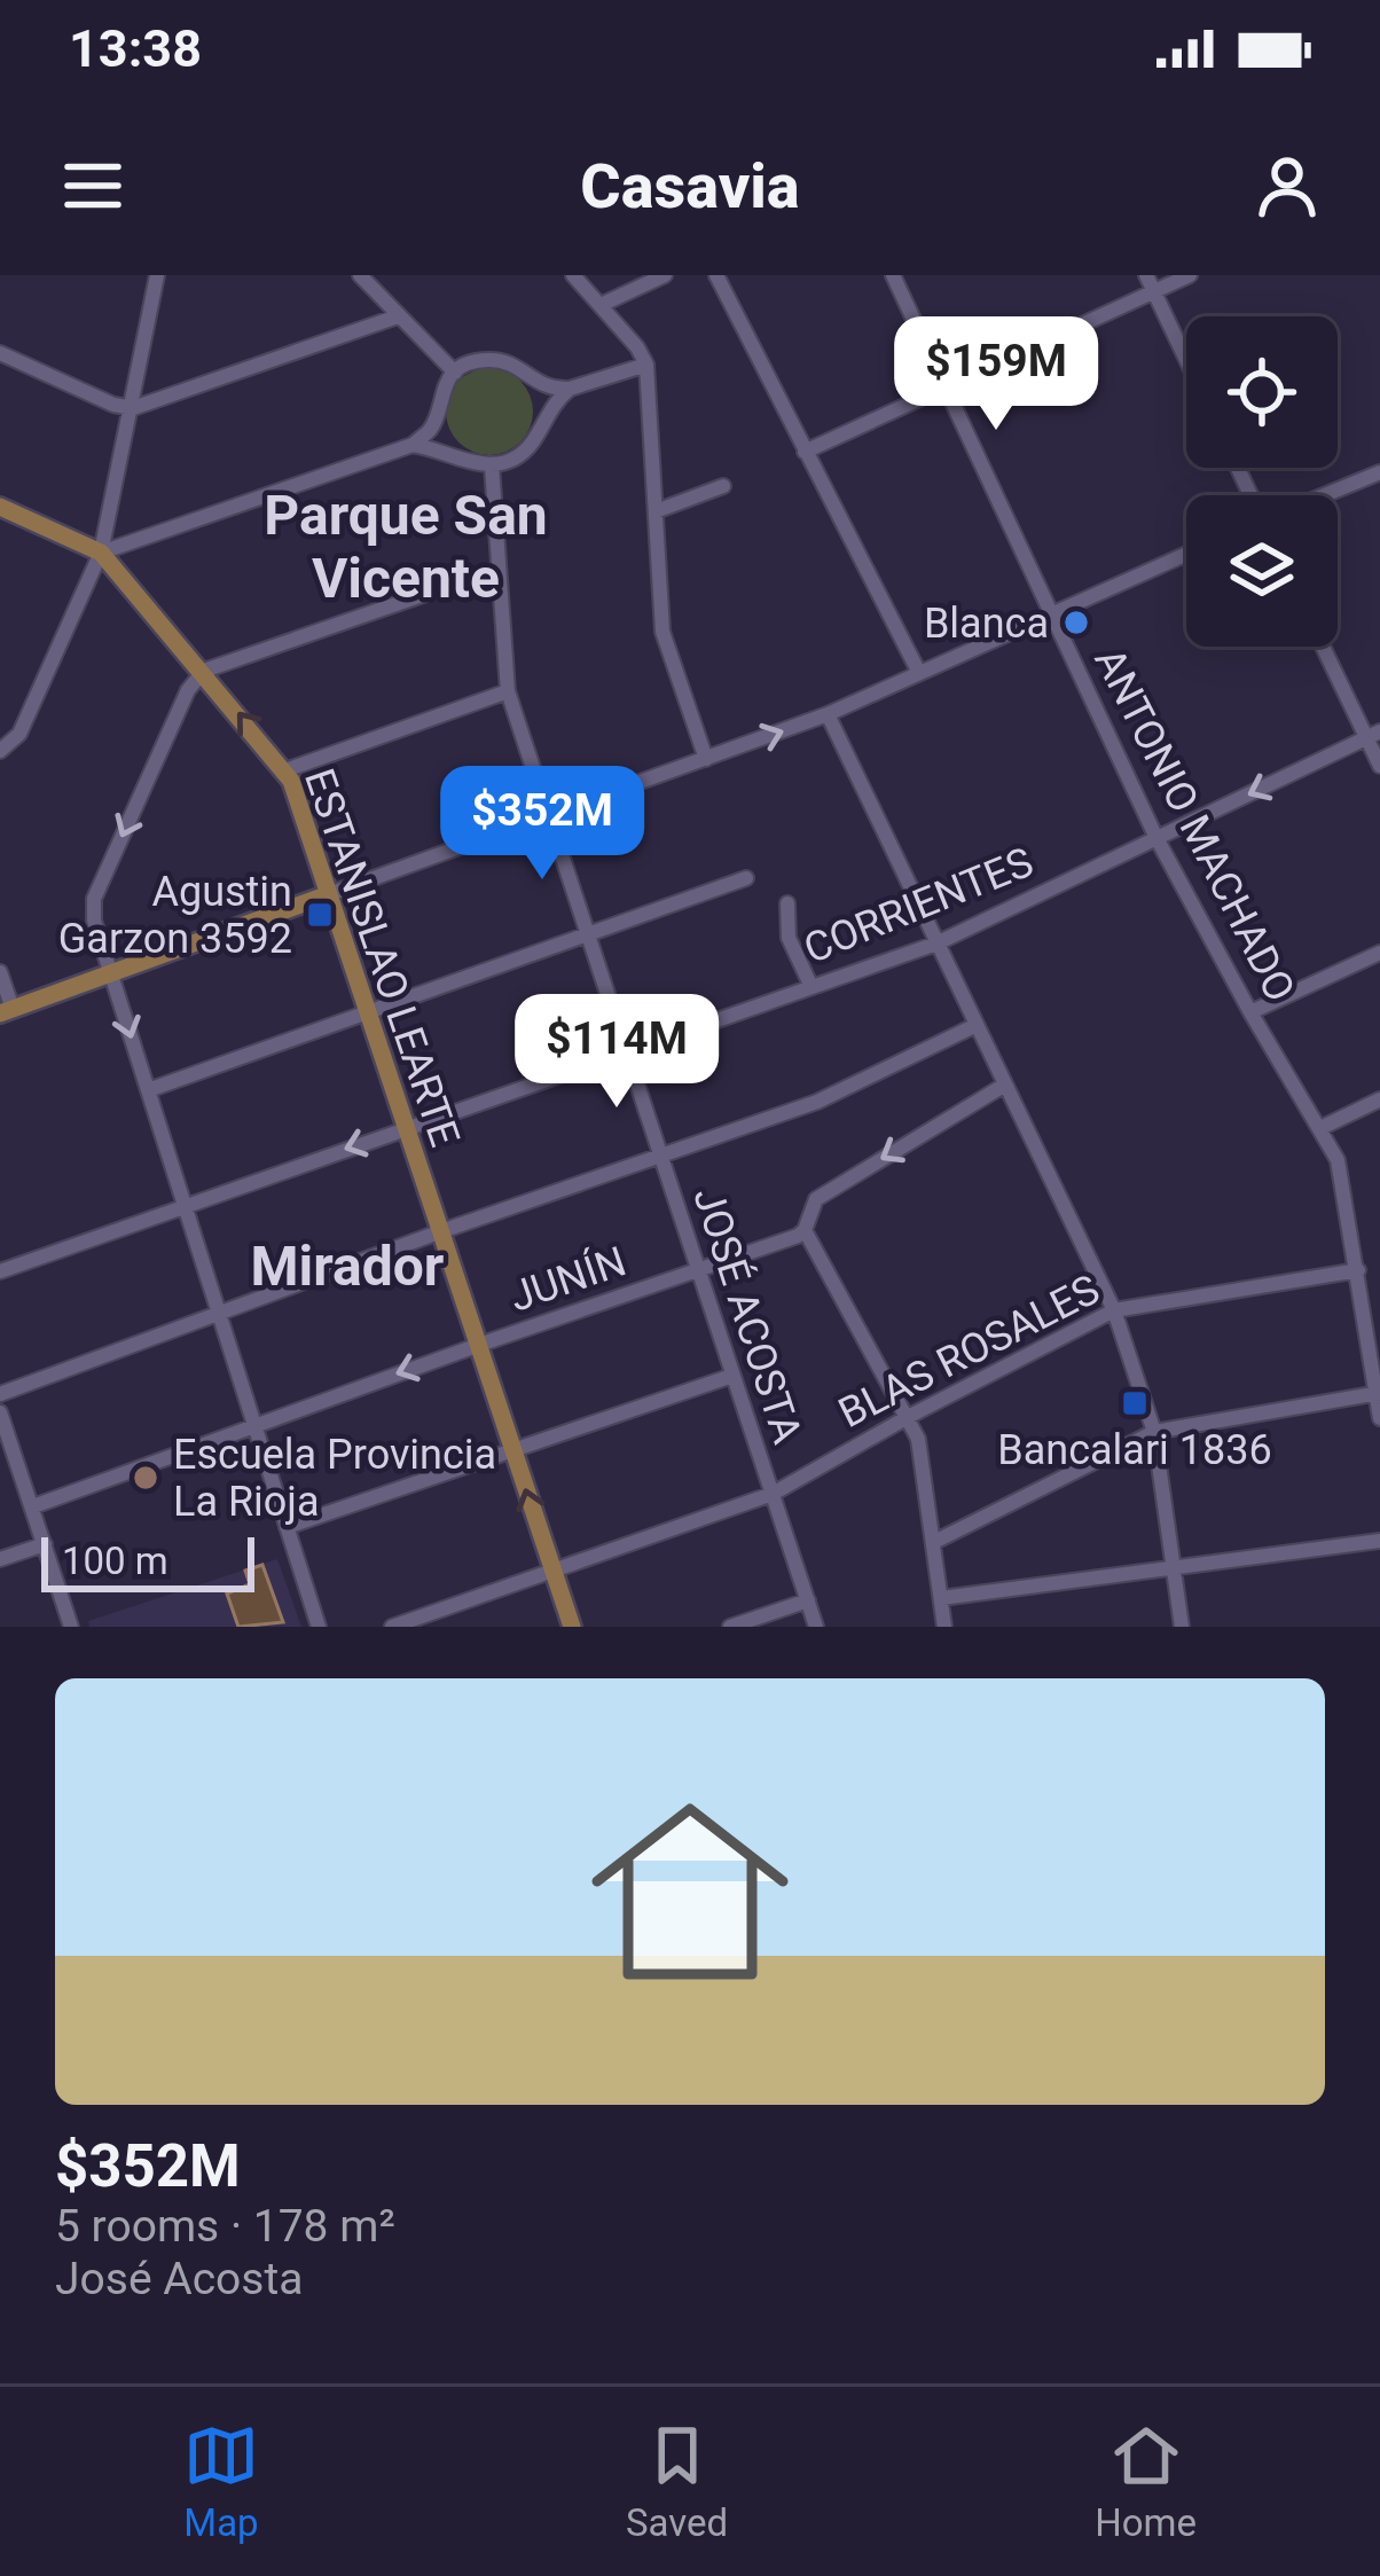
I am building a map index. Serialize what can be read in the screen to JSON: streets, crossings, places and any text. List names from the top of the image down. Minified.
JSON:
{"streets":{"main road":["ESTANISLAO LEARTE"],"street":["ANTONIO MACHADO","CORRIENTES","JUNÍN","JOSÉ ACOSTA","BLAS ROSALES"]},"crossings":[["ANTONIO MACHADO","CORRIENTES"],["ANTONIO MACHADO","BLAS ROSALES"],["CORRIENTES","ESTANISLAO LEARTE"],["CORRIENTES","JOSÉ ACOSTA"],["ESTANISLAO LEARTE","JUNÍN"],["ESTANISLAO LEARTE","BLAS ROSALES"],["JUNÍN","JOSÉ ACOSTA"],["JOSÉ ACOSTA","BLAS ROSALES"]],"districts":["Parque San Vicente","Mirador"],"places":{"other":["Blanca","Escuela Provincia La Rioja"],"transit":["Agustin Garzon 3592","Bancalari 1836"]},"scale_bar":"100 m","page":{"status":"13:38","header":"Casavia","price":["$159M","$352M","$114M"],"scale":"100 m","list":[{"name":"$352M","note":"5 rooms · 178 m² · José Acosta"}],"tabs":["Map","Saved","Home"]}}
